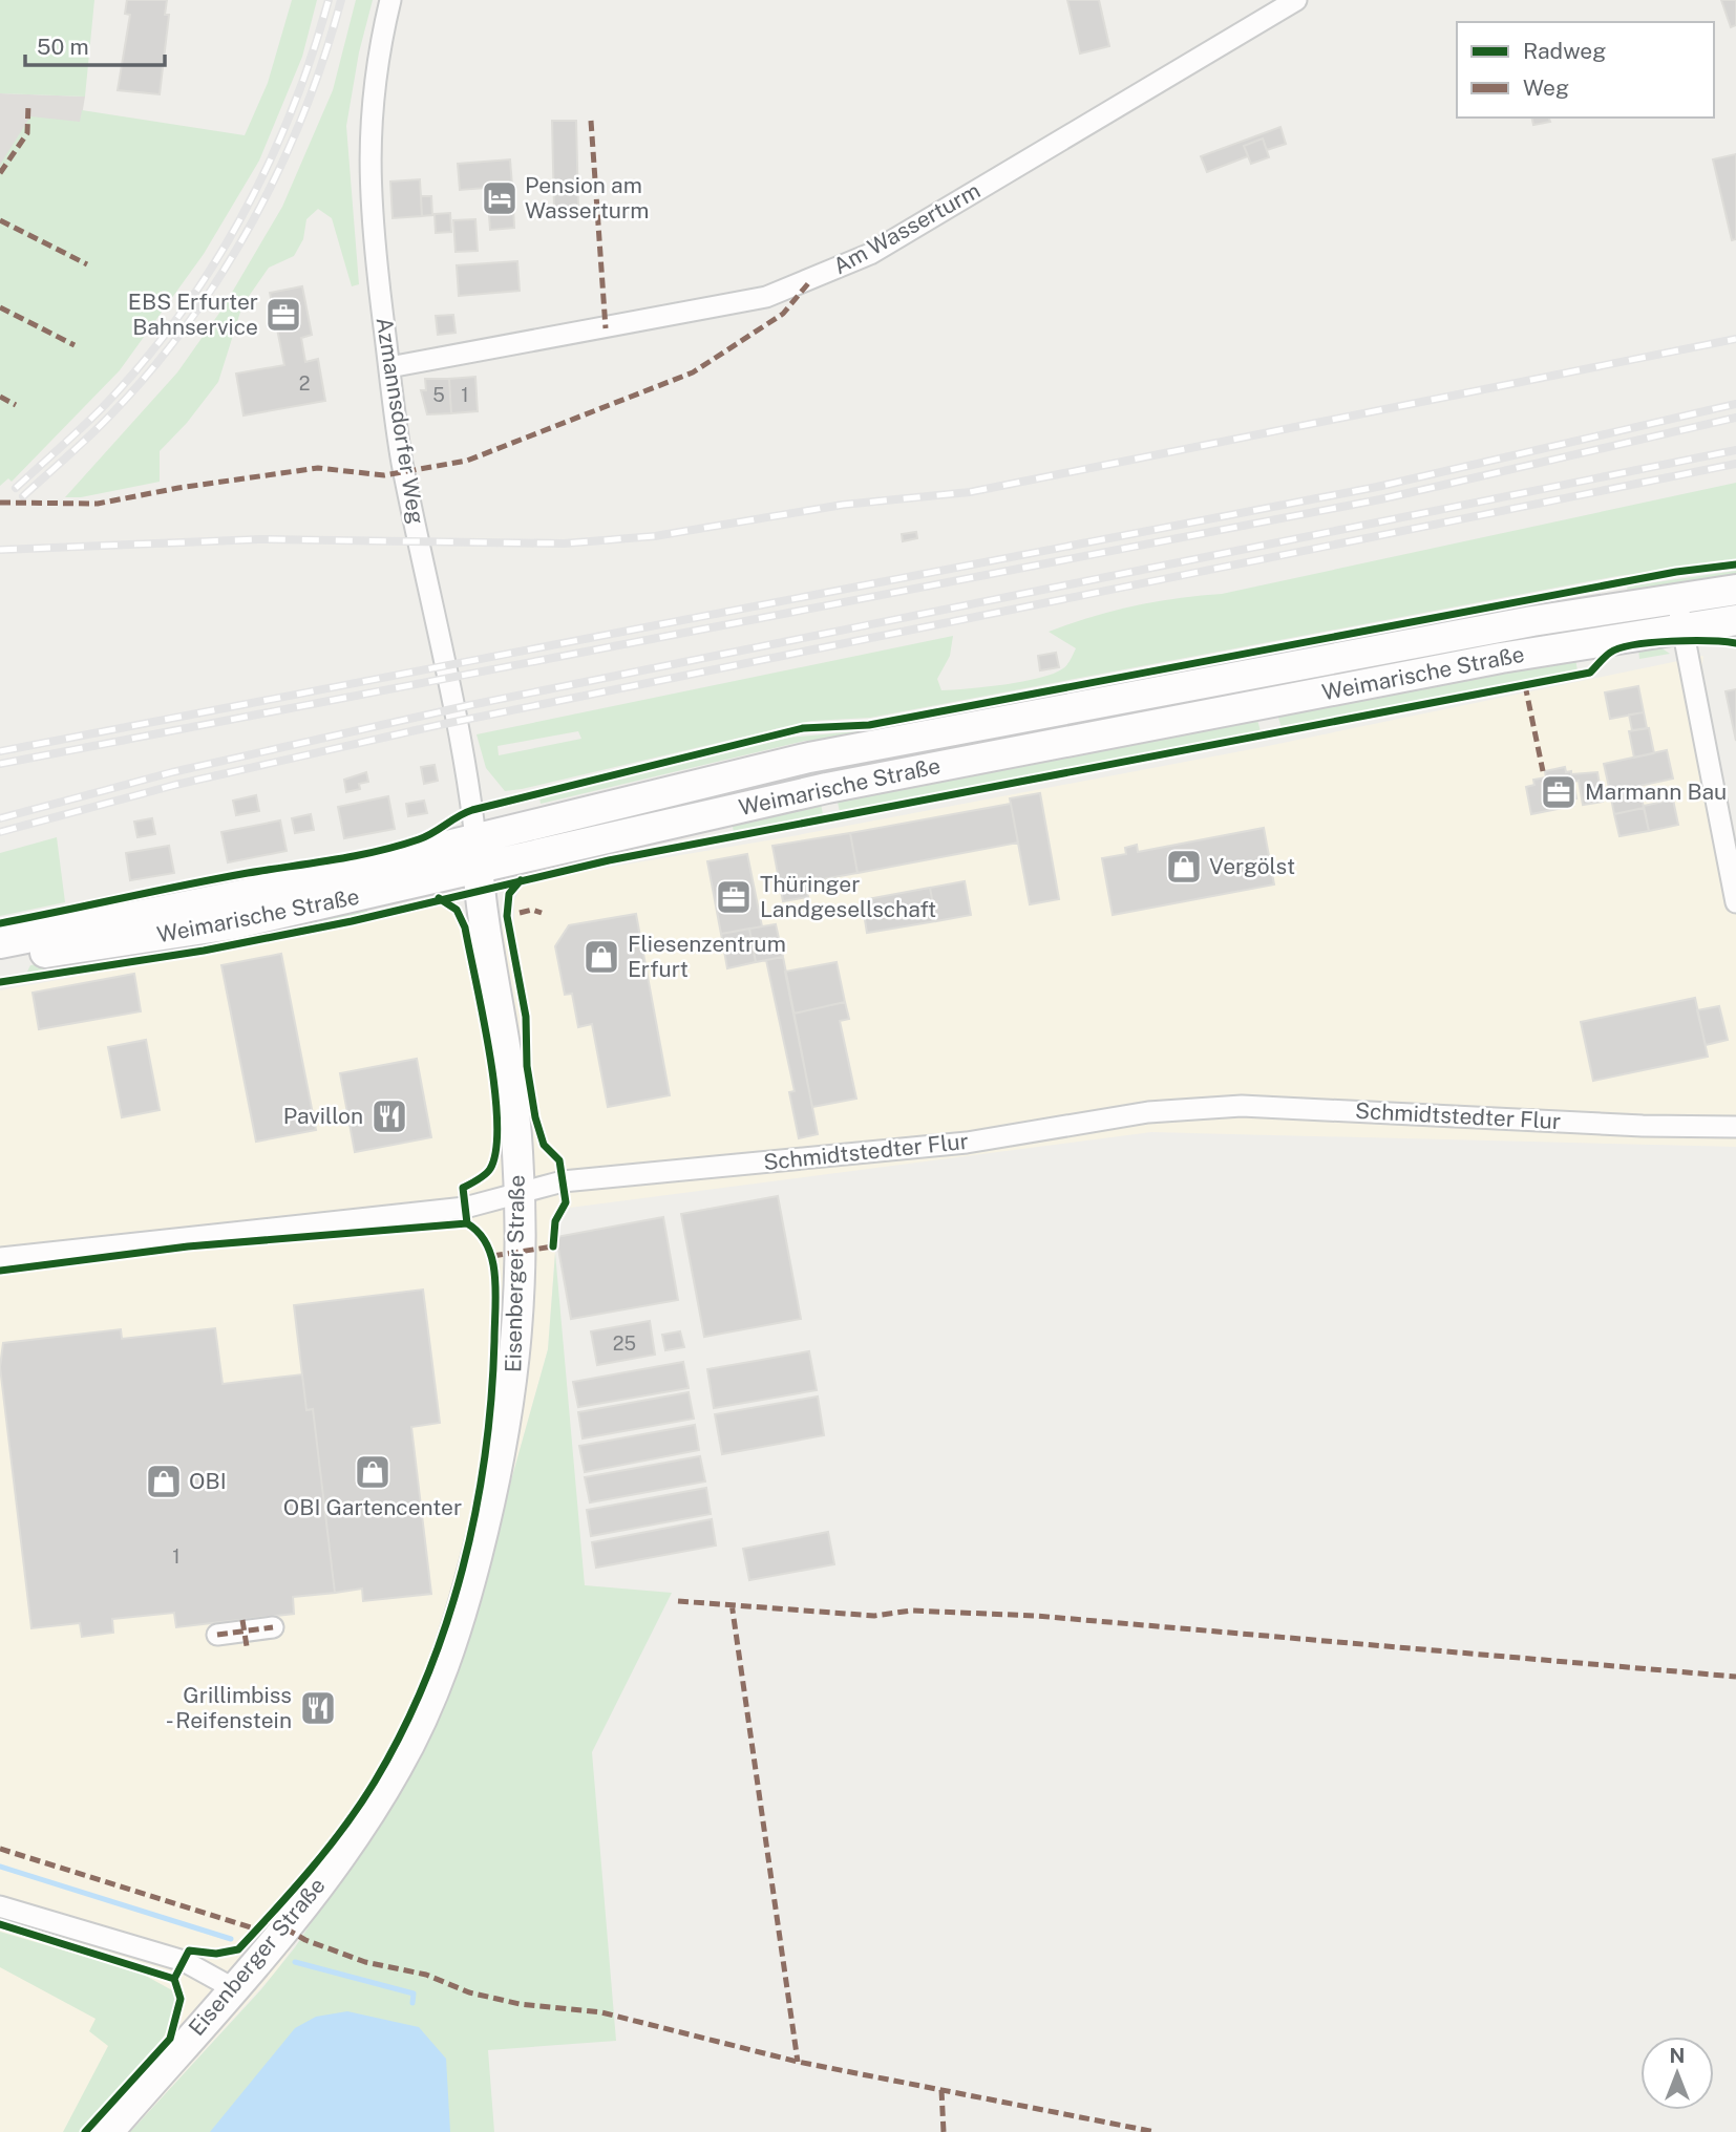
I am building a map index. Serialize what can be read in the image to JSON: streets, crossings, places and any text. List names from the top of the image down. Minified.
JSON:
{"streets":{"main road":["Weimarische Straße","Eisenberger Straße"],"street":["Am Wasserturm","Azmannsdorfer Weg","Schmidtstedter Flur"]},"crossings":[["Am Wasserturm","Azmannsdorfer Weg"],["Azmannsdorfer Weg","Weimarische Straße"],["Azmannsdorfer Weg","Eisenberger Straße"],["Weimarische Straße","Eisenberger Straße"],["Schmidtstedter Flur","Eisenberger Straße"]],"places":{"hotel":["Pension am Wasserturm"],"office":["EBS Erfurter Bahnservice","Marmann Bau","Thüringer Landgesellschaft"],"shop":["Vergölst","Fliesenzentrum Erfurt","OBI Gartencenter","OBI"],"restaurant":["Pavillon","Grillimbiss - Reifenstein"]},"house_numbers":["2","5","1","25","1"],"legend":["Radweg","Weg"],"scale_bar":"50 m","north":"top"}
